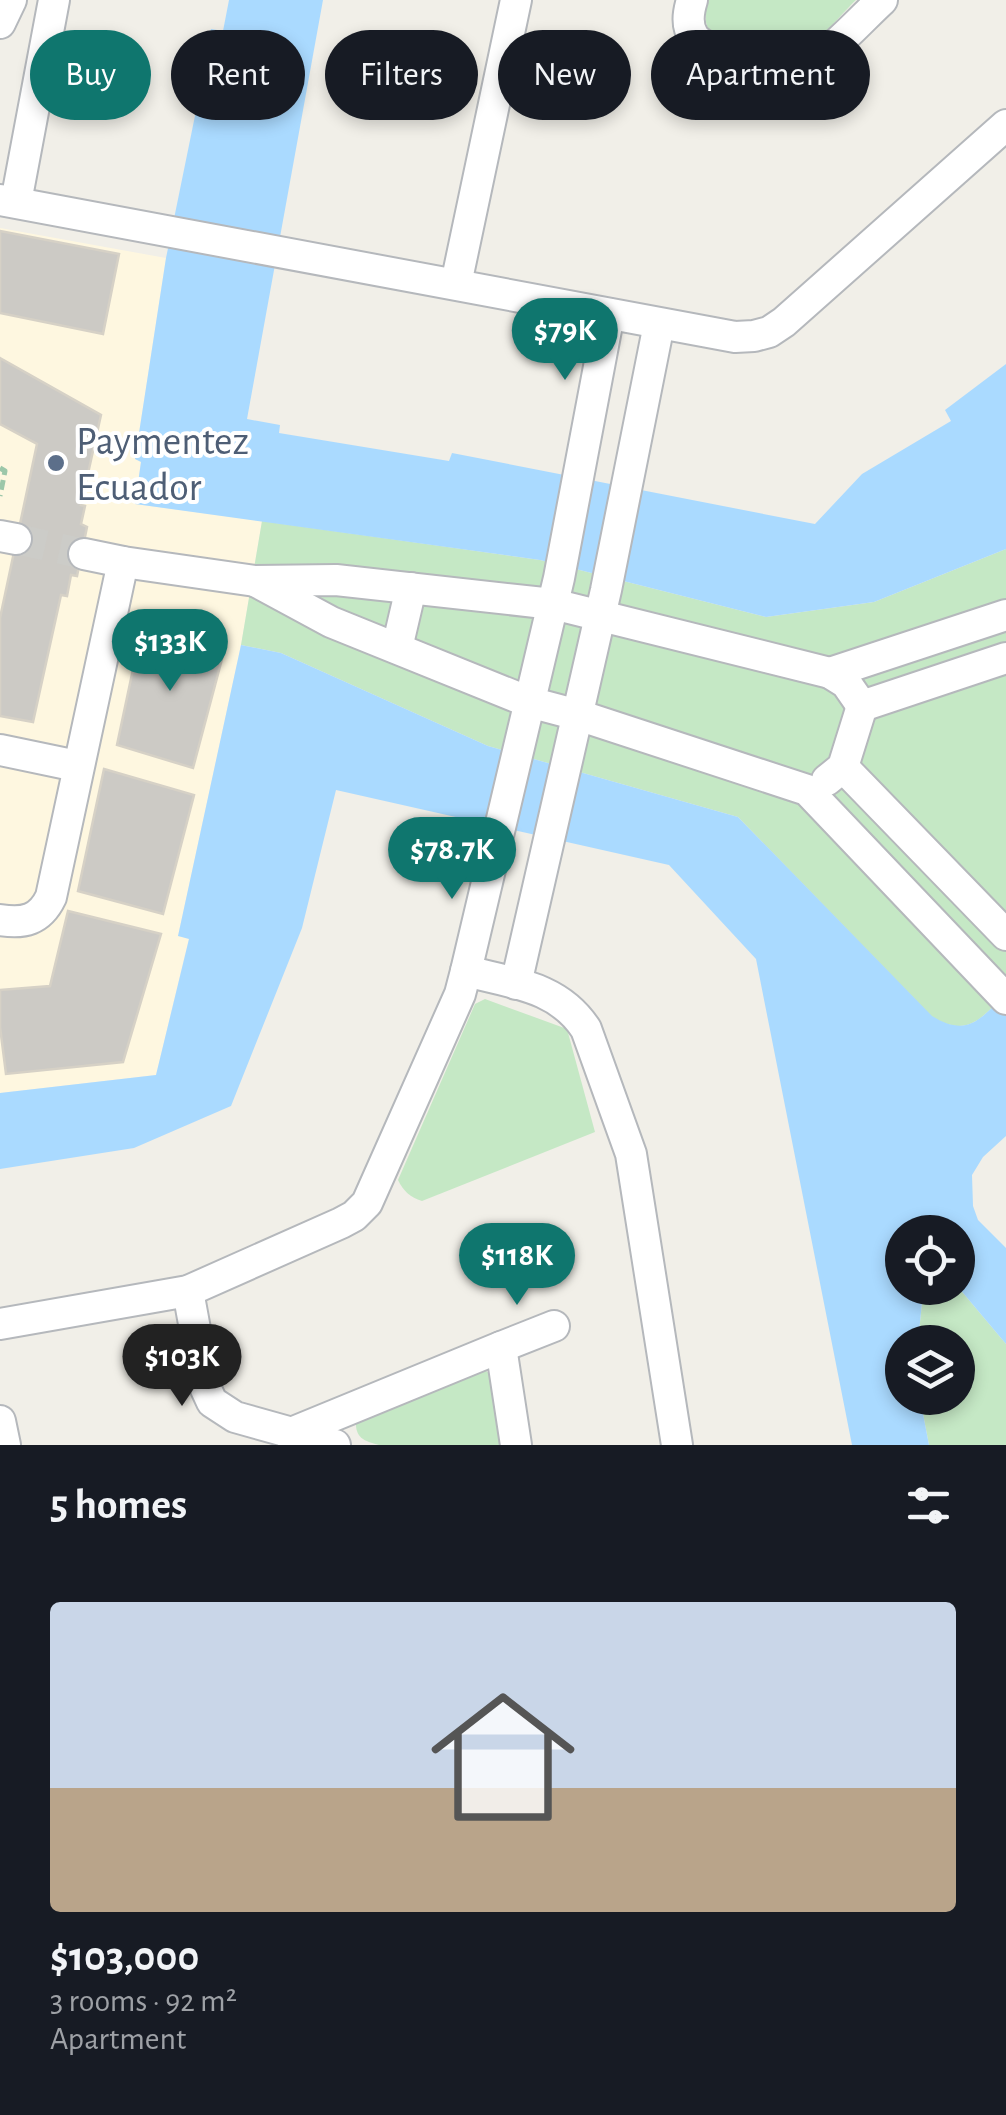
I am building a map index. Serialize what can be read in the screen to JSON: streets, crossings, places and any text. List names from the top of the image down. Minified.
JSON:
{"places":["Paymentez Ecuador"],"page":{"chip":["Buy","Rent","Filters","New","Apartment"],"price":["$79K","$133K","$78.7K","$118K","$103K"],"heading":"5 homes","list":[{"name":"$103,000","note":"3 rooms · 92 m² · Apartment"}]}}
